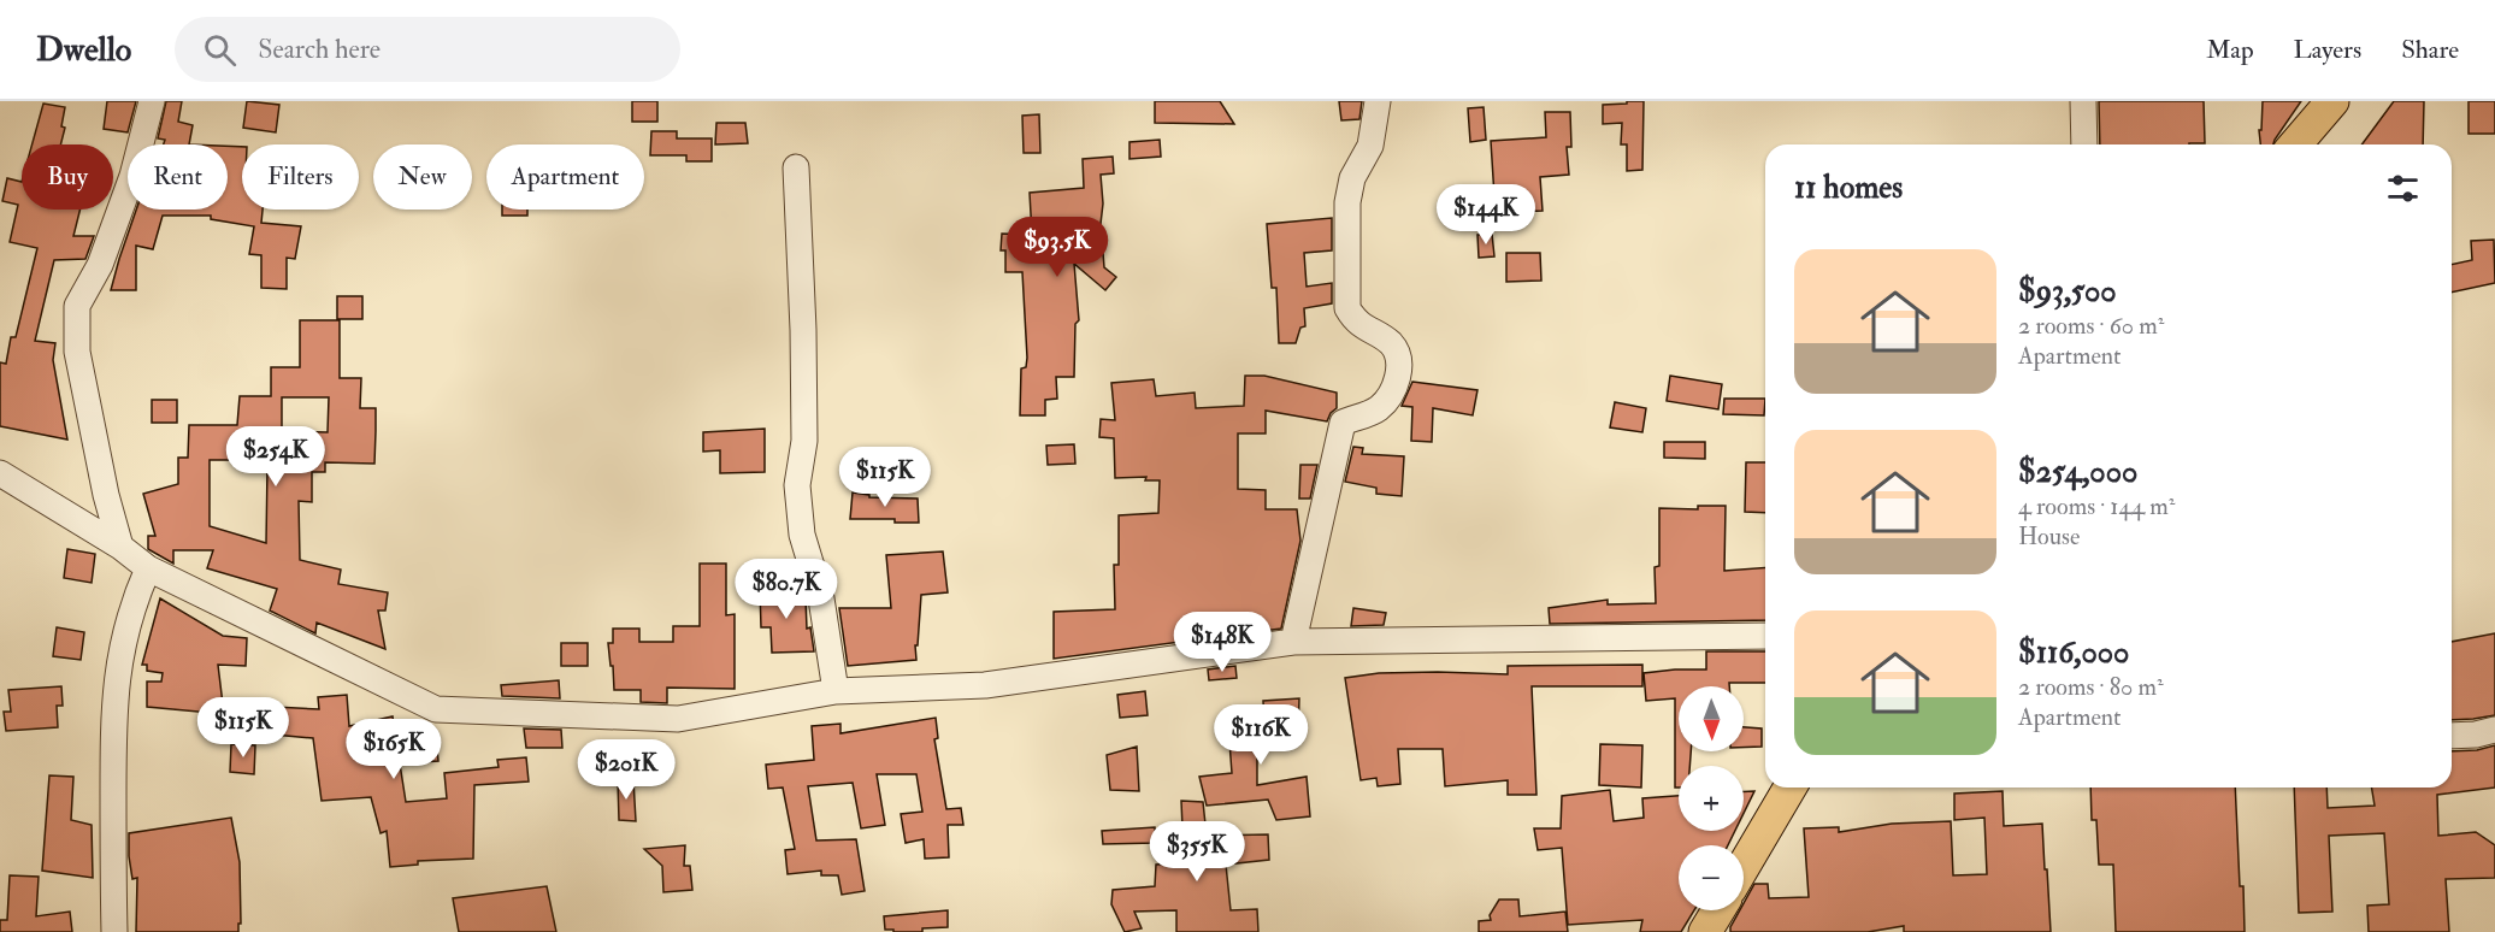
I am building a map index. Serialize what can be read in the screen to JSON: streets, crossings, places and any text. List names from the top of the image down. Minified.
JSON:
{"north":"bottom","page":{"header":"Dwello","search":"Search here","nav":["Map","Layers","Share"],"chip":["Buy","Rent","Filters","New","Apartment"],"heading":"11 homes","price":["$144K","$93.5K","$254K","$115K","$80.7K","$148K","$115K","$116K","$165K","$201K","$355K"],"list":[{"name":"$93,500","note":"2 rooms · 60 m² · Apartment"},{"name":"$254,000","note":"4 rooms · 144 m² · House"},{"name":"$116,000","note":"2 rooms · 80 m² · Apartment"}],"map_buttons":["+","−"]}}
